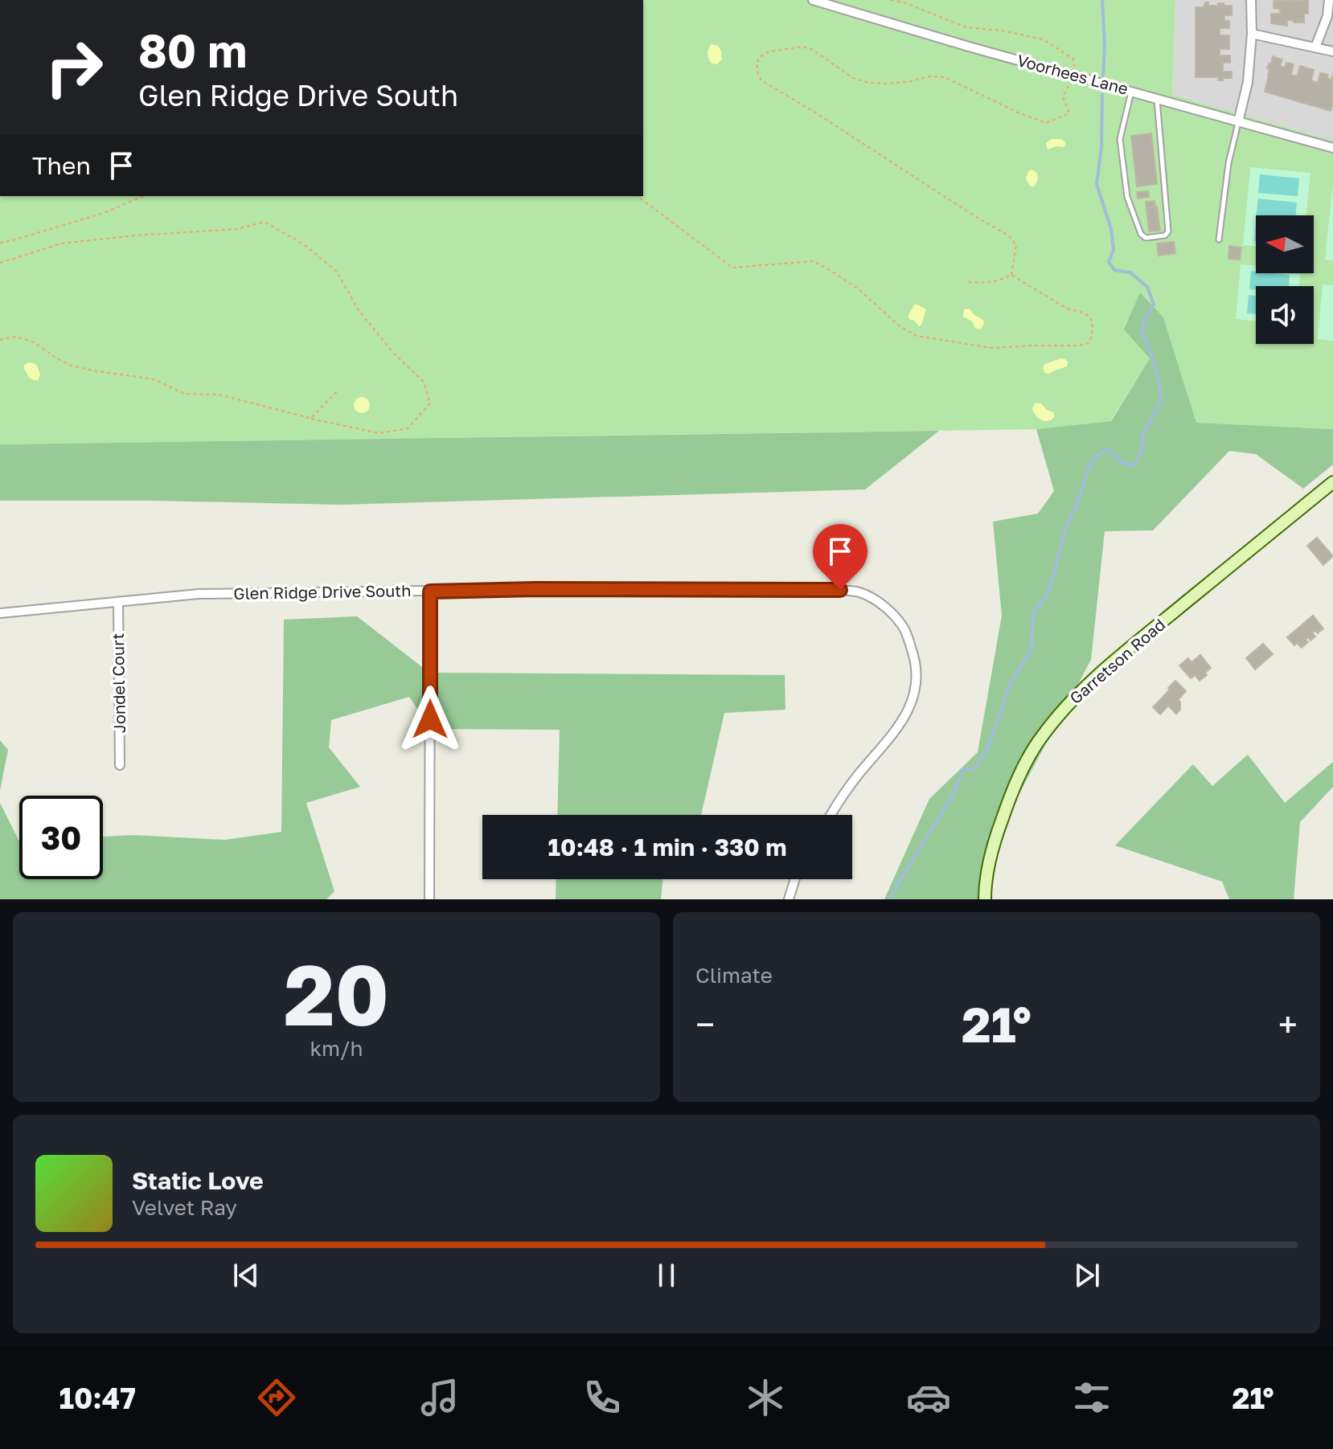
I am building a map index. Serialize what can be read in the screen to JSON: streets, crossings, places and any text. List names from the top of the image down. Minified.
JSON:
{"streets":{"street":["Voorhees Lane","Glen Ridge Drive South","Garretson Road","Jondel Court"]},"crossings":[["Glen Ridge Drive South","Jondel Court"]],"north":"left","page":{"turn":["80 m","Glen Ridge Drive South"],"then":"Then","limit":"30","trip":"10:48 · 1 min · 330 m","tile":[["20","km/h"],"Climate"],"heat":["−","21°","+"],"song":["Static Love","Velvet Ray"],"tabs":["10:47","21°"]}}
